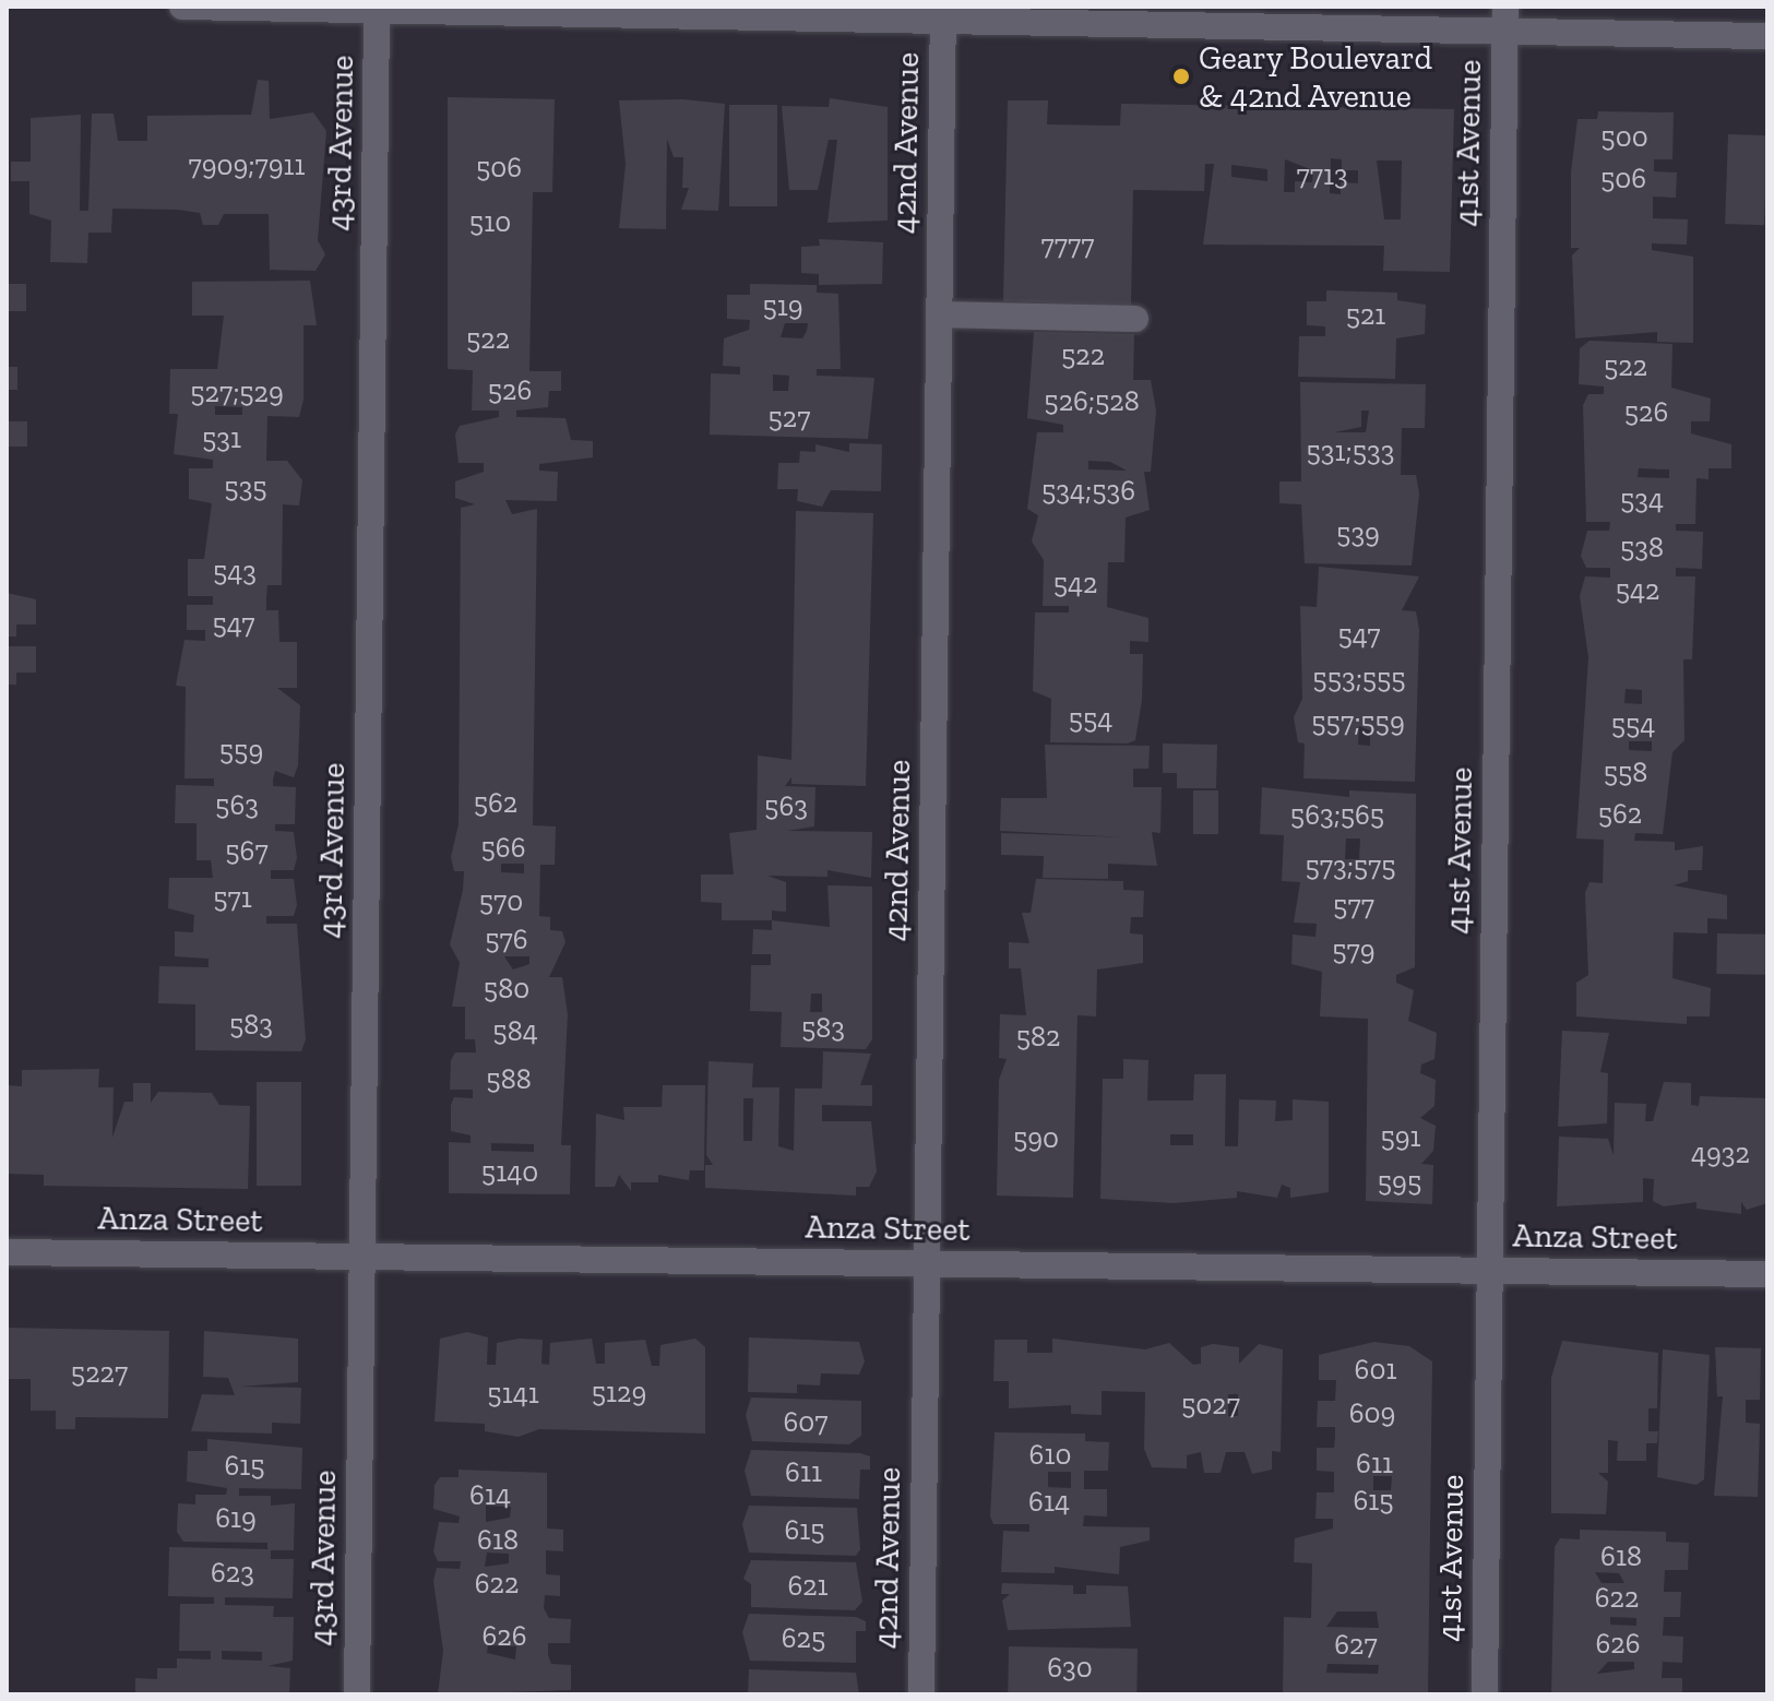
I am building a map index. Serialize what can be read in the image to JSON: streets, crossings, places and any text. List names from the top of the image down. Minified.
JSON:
{"streets":{"street":["43rd Avenue","42nd Avenue","41st Avenue","Anza Street"]},"crossings":[["43rd Avenue","Anza Street"],["42nd Avenue","Anza Street"],["41st Avenue","Anza Street"]],"places":["Geary Boulevard & 42nd Avenue"],"house_numbers":["500","7909;7911","506","7713","506","510","7777","519","521","522","522","522","526","527;529","526;528","526","527","531","531;533","535","534;536","534","539","538","543","542","542","547","547","553;555","554","557;559","554","559","558","562","563","563","562","563;565","566","567","573;575","571","570","577","576","579","580","583","583","584","582","588","591","590","4932","5140","595","601","5227","5129","5141","5027","609","607","610","611","615","611","614","615","614","619","615","618","618","623","622","621","622","626","625","626","627","630"]}
